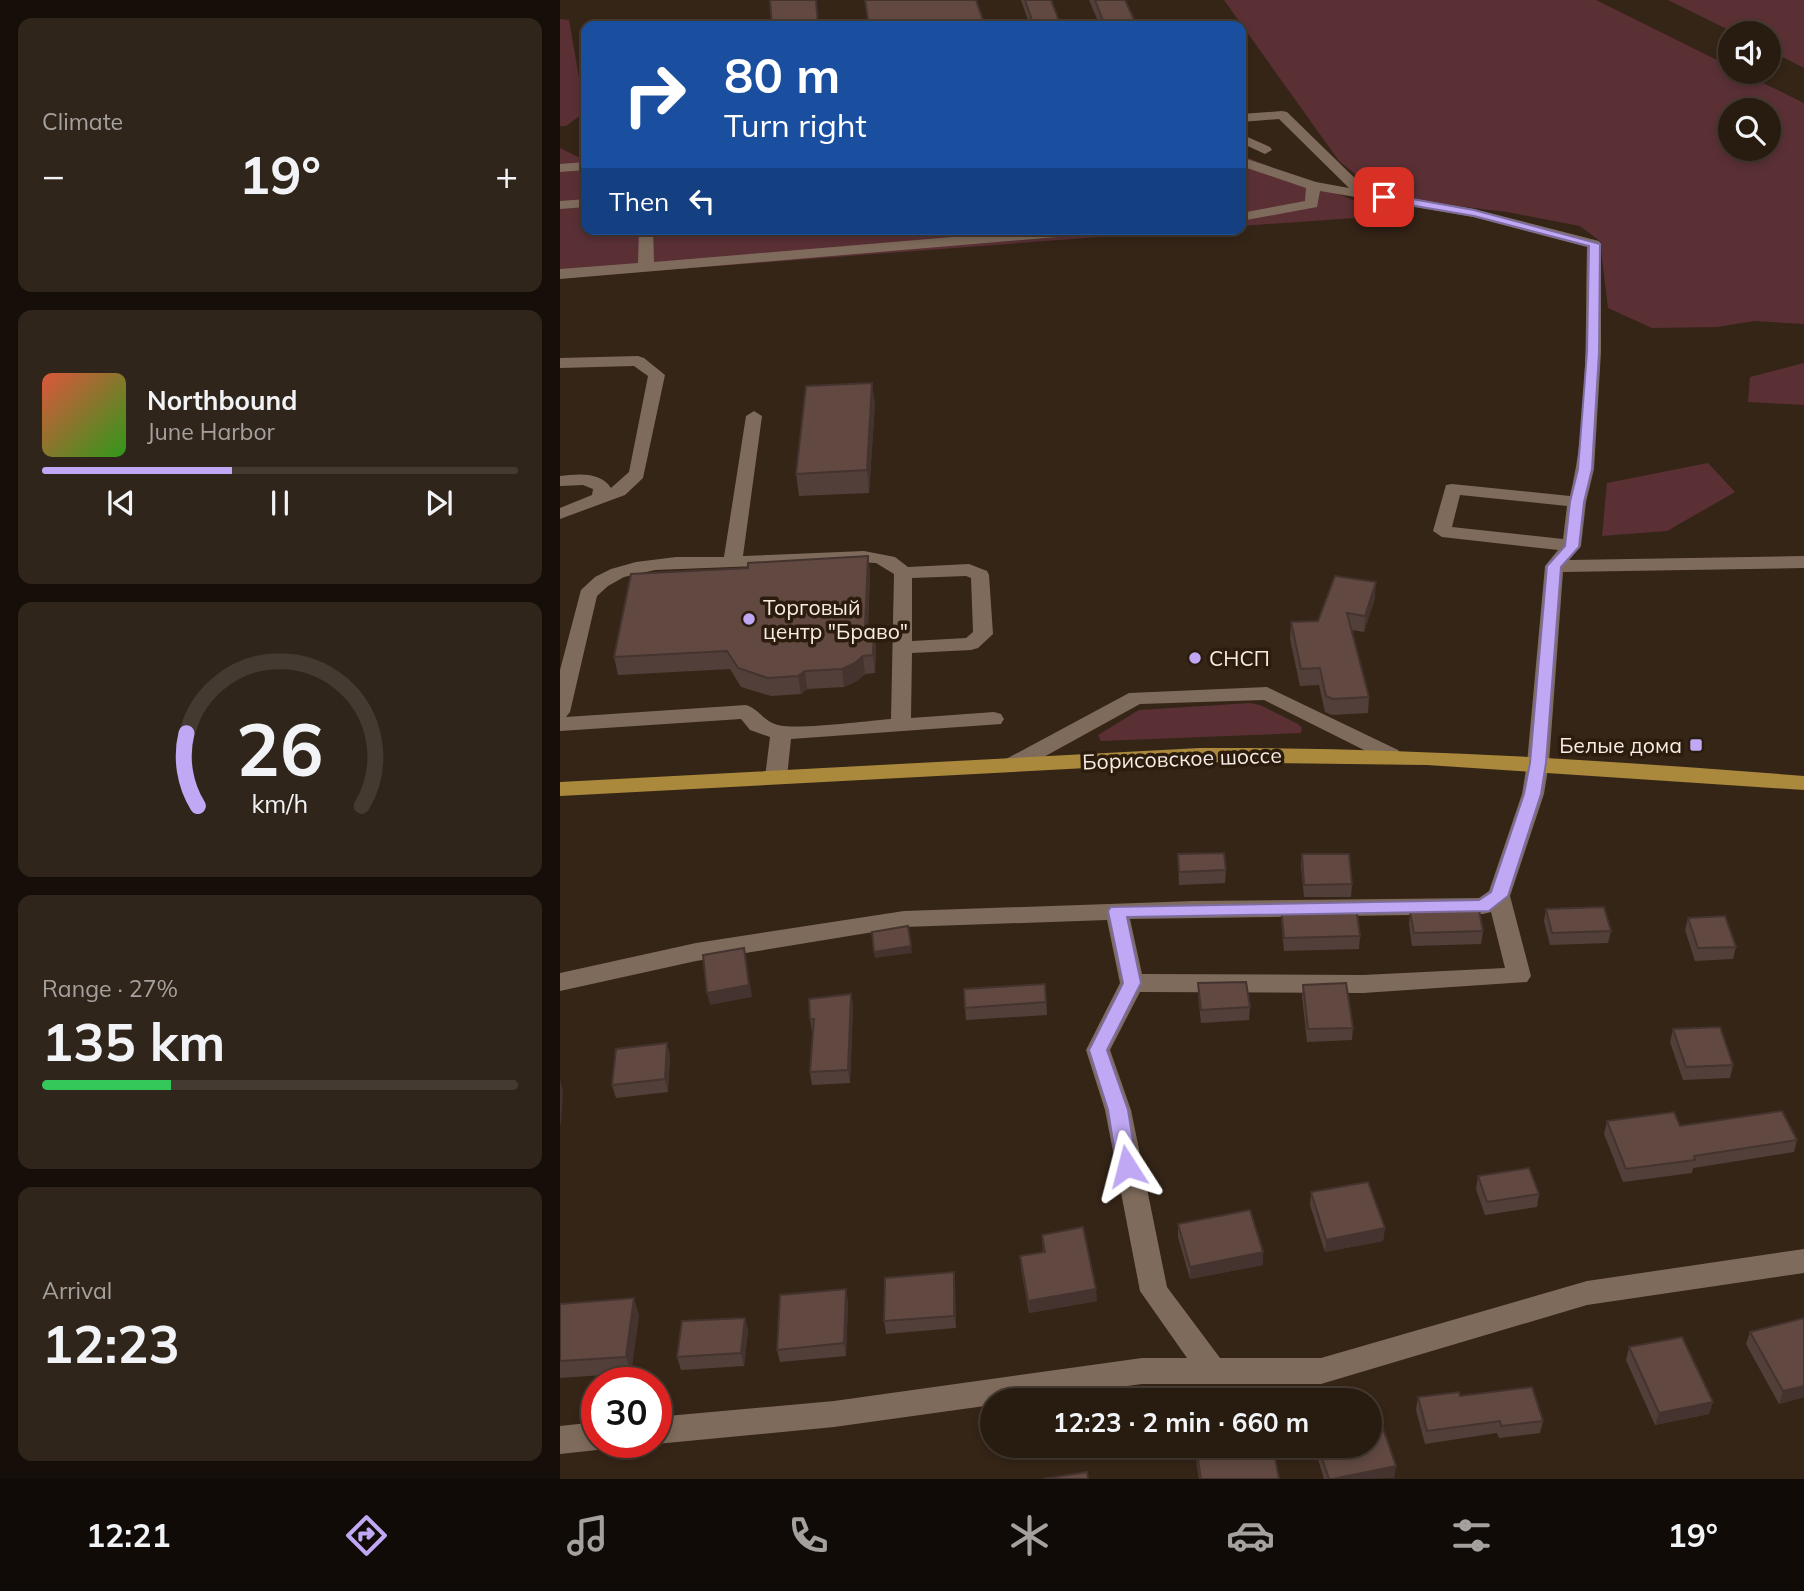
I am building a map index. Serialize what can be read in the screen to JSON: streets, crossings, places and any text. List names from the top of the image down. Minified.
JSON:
{"streets":{"main road":["Борисовское шоссе"]},"places":{"other":["Торговый центр \"Браво\"","СНСП"],"transit":["Белые дома"]},"page":{"tile":["Climate",["Range · 27%","135 km"],["Arrival","12:23"]],"turn":["80 m","Turn right"],"heat":["−","19°","+"],"then":"Then","song":["Northbound","June Harbor"],"limit":"30","trip":"12:23 · 2 min · 660 m","tabs":["12:21","19°"],"gauge":["26","km/h"]}}
